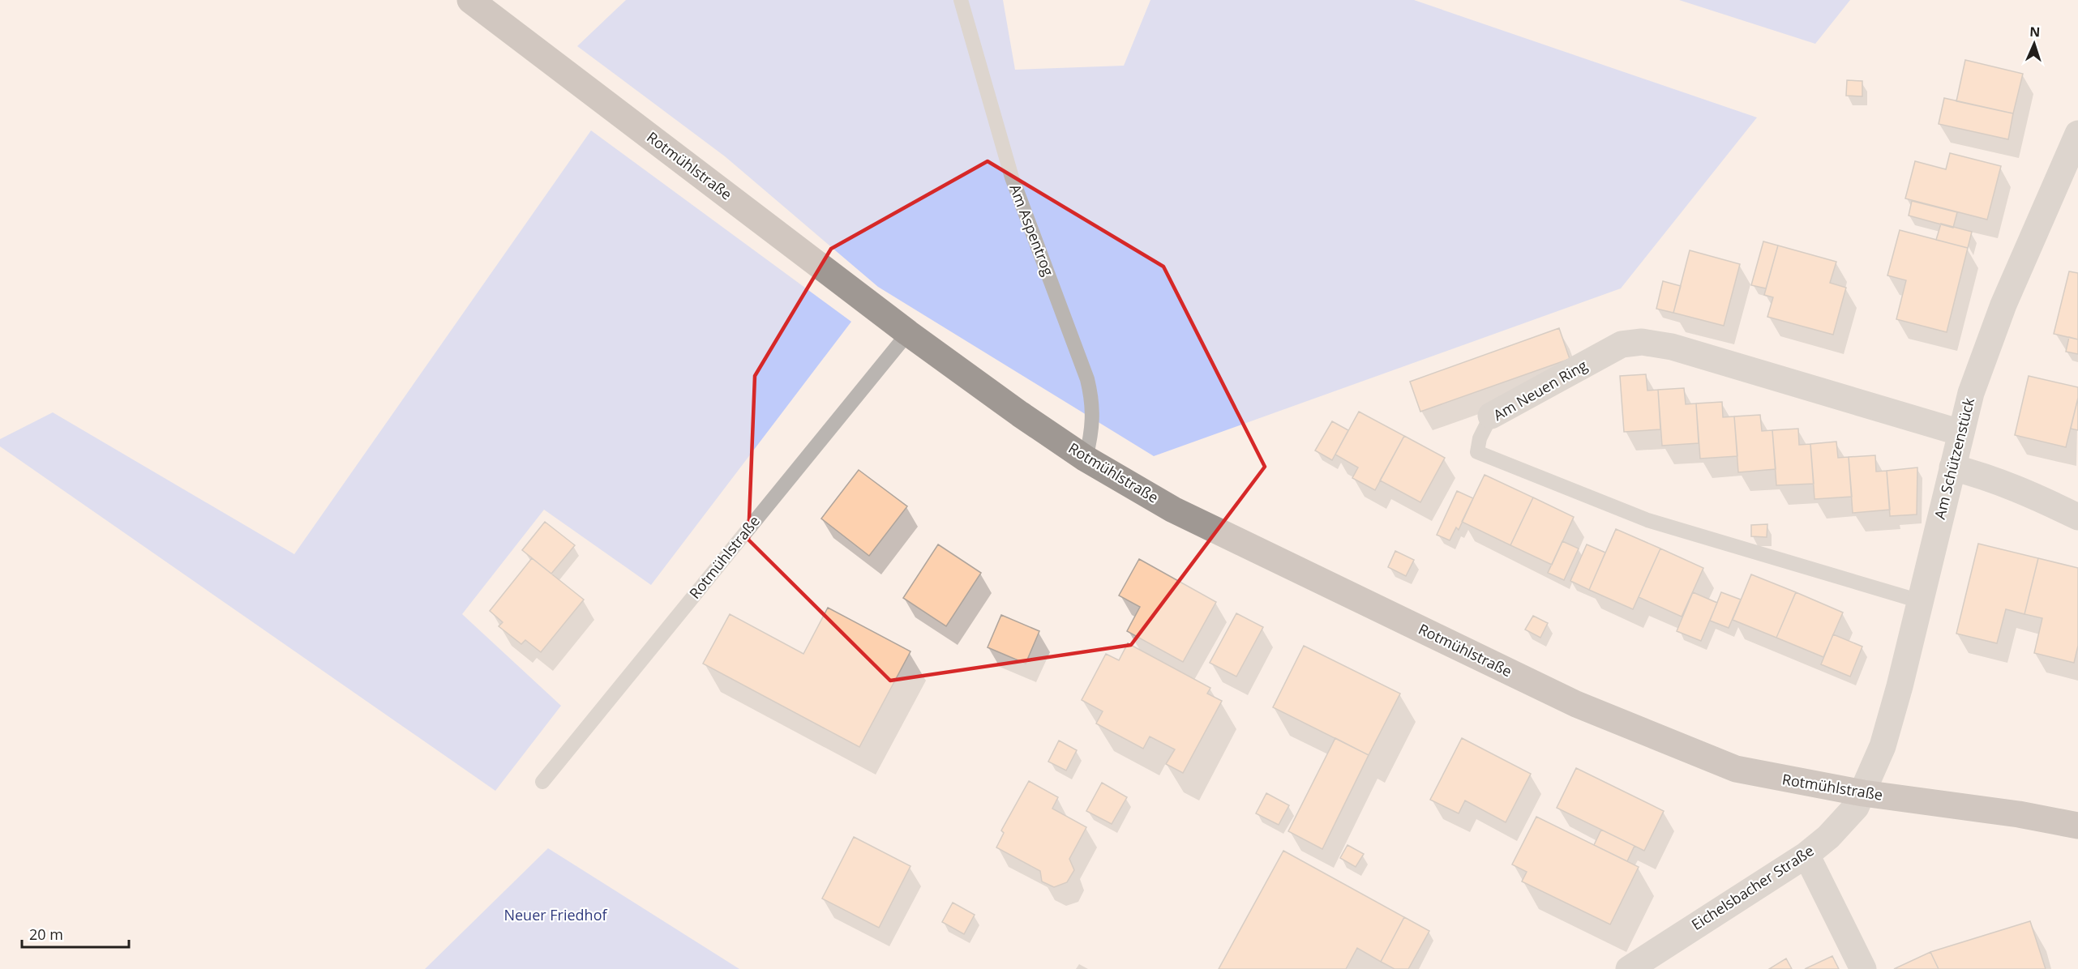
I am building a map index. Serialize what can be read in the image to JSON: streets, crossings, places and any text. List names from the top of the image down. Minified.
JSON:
{"streets":{"street":["Rotmühlstraße","Am Neuen Ring","Am Schützenstück","Eichelsbacher Straße"],"lane":["Am Aspentrog"]},"crossings":[["Rotmühlstraße","Am Aspentrog"],["Rotmühlstraße","Am Schützenstück"],["Rotmühlstraße","Eichelsbacher Straße"],["Am Neuen Ring","Am Schützenstück"],["Am Schützenstück","Eichelsbacher Straße"]],"parks":["Neuer Friedhof"],"scale_bar":"20 m","north":"top"}
